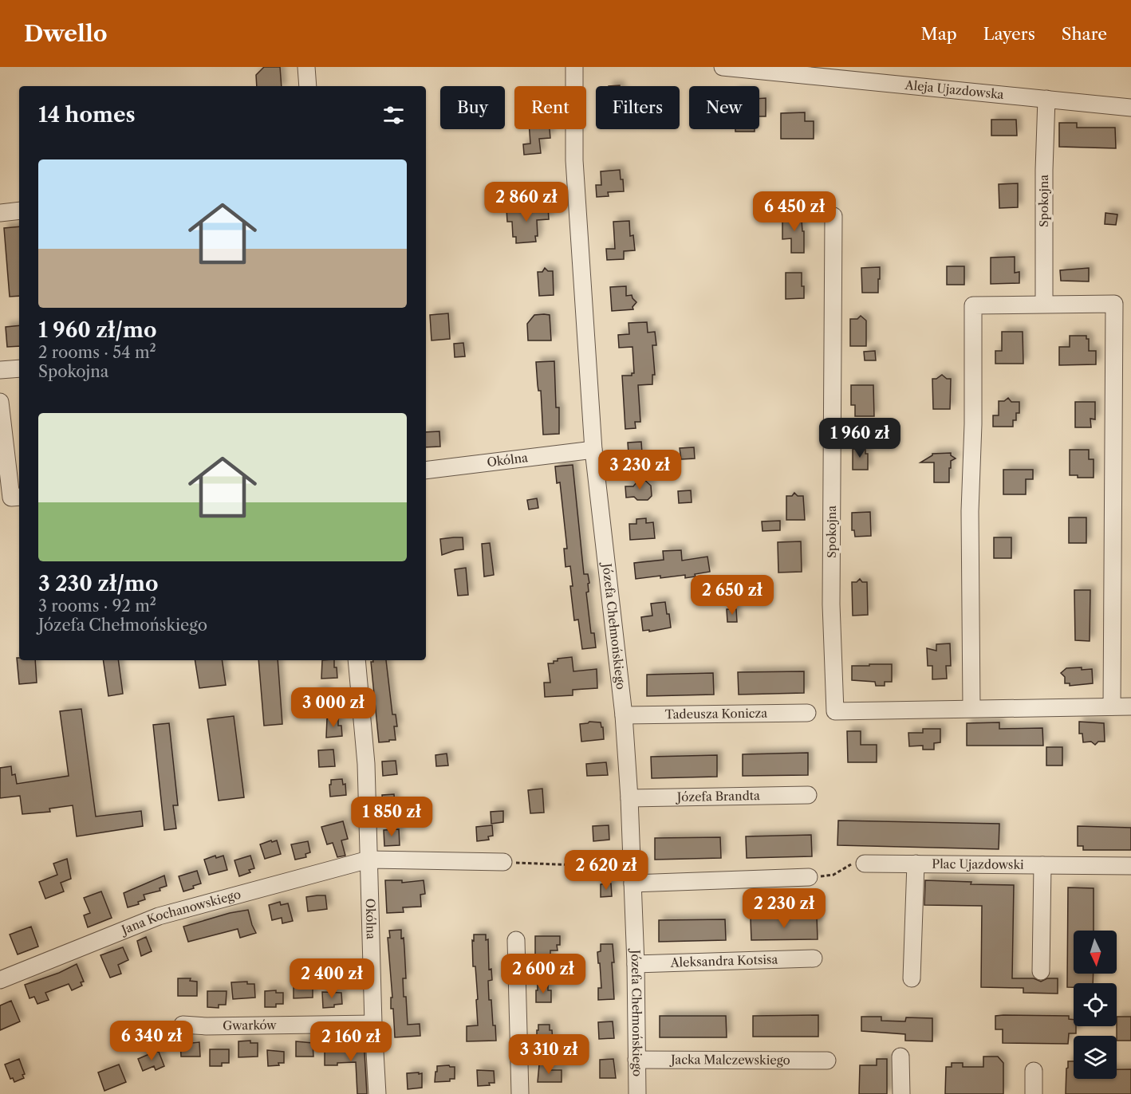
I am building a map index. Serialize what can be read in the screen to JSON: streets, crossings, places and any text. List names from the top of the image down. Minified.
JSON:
{"streets":{"street":["Aleja Ujazdowska","Spokojna","Okólna","Józefa Chełmońskiego","Tadeusza Konicza","Józefa Brandta","Plac Ujazdowski","Jana Kochanowskiego","Aleksandra Kotsisa","Gwarków","Jacka Malczewskiego"]},"crossings":[["Aleja Ujazdowska","Spokojna"],["Okólna","Józefa Chełmońskiego"],["Okólna","Jana Kochanowskiego"],["Okólna","Gwarków"],["Józefa Chełmońskiego","Tadeusza Konicza"],["Józefa Chełmońskiego","Józefa Brandta"],["Józefa Chełmońskiego","Aleksandra Kotsisa"],["Józefa Chełmońskiego","Jacka Malczewskiego"]],"north":"bottom","page":{"header":"Dwello","nav":["Map","Layers","Share"],"chip":["Buy","Rent","Filters","New"],"heading":"14 homes","list":[{"name":"1 960 zł/mo","note":"2 rooms · 54 m² · Spokojna"},{"name":"3 230 zł/mo","note":"3 rooms · 92 m² · Józefa Chełmońskiego"}],"price":["2 860 zł","6 450 zł","1 960 zł","3 230 zł","2 650 zł","3 000 zł","1 850 zł","2 620 zł","2 230 zł","2 600 zł","2 400 zł","6 340 zł","2 160 zł","3 310 zł"]}}
